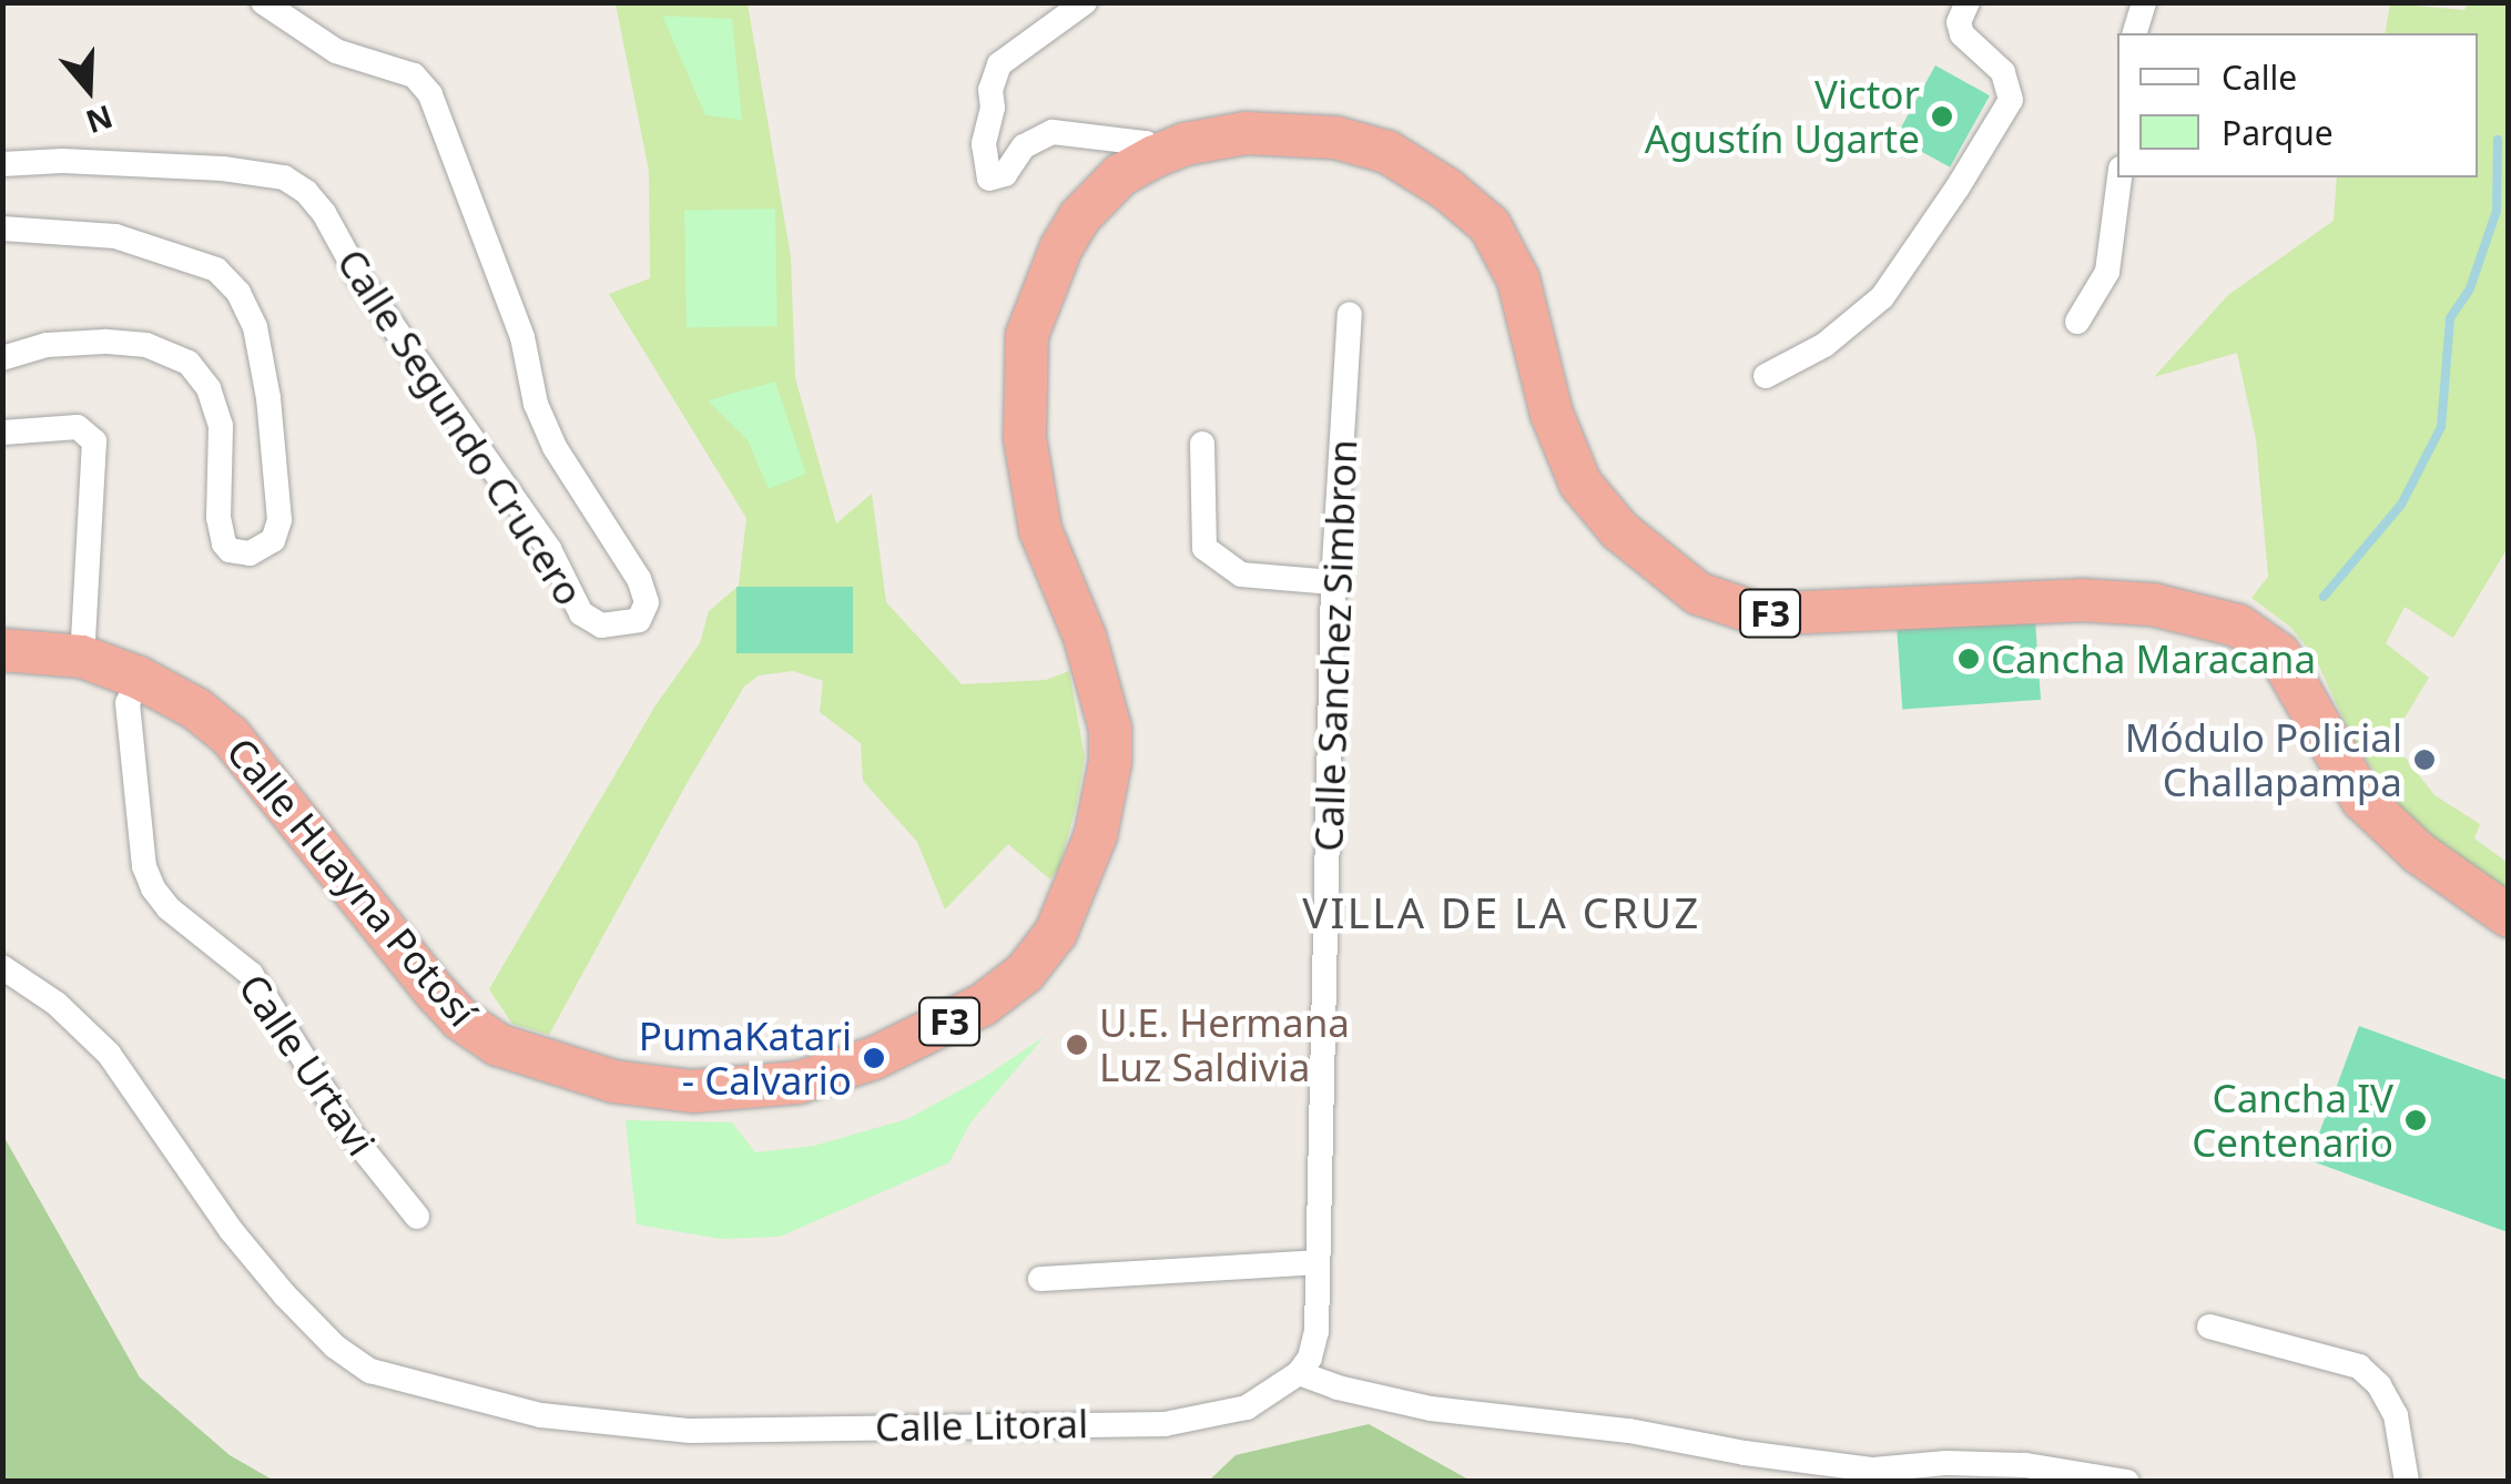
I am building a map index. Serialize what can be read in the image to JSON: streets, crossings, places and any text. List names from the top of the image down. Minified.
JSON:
{"streets":{"highway":["F3","Calle Huayna Potosí"],"street":["Calle Segundo Crucero","Calle Sanchez Simbron","Calle Urtavi","Calle Litoral"]},"crossings":[["Calle Sanchez Simbron","Calle Litoral"],["Calle Huayna Potosí","Calle Urtavi"]],"districts":["VILLA DE LA CRUZ"],"places":["Victor Agustín Ugarte","Cancha Maracana","Módulo Policial Challapampa","U.E. Hermana Luz Saldivia","PumaKatari - Calvario","Cancha IV Centenario"],"legend":["Calle","Parque"],"north":"bottom"}
